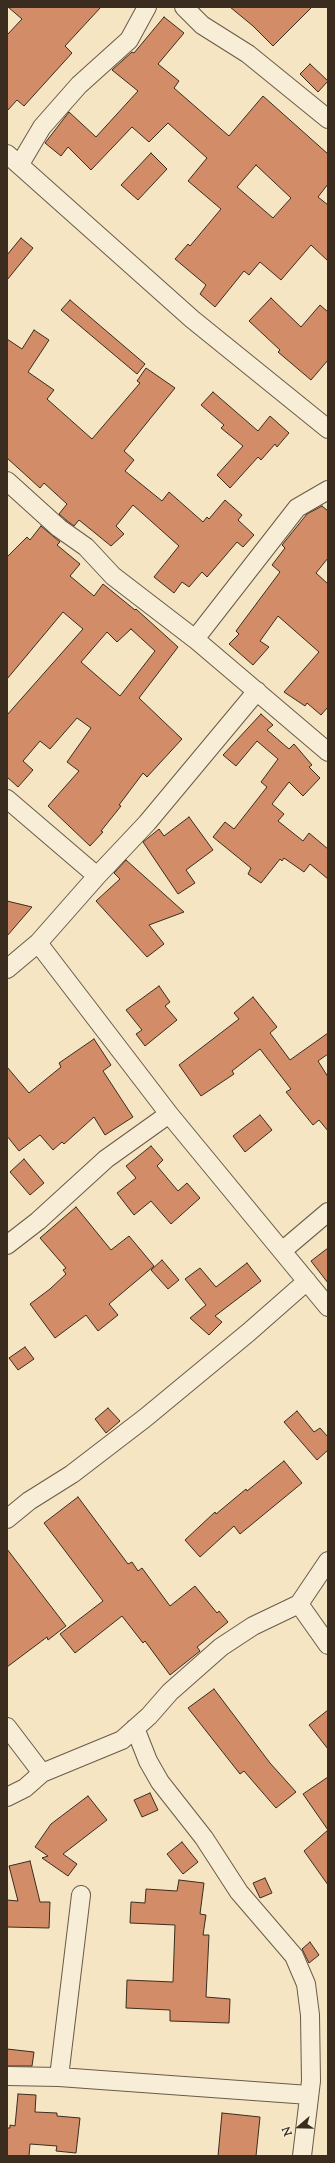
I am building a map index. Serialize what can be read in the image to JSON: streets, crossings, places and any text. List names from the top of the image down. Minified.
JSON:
{"north":"left"}
